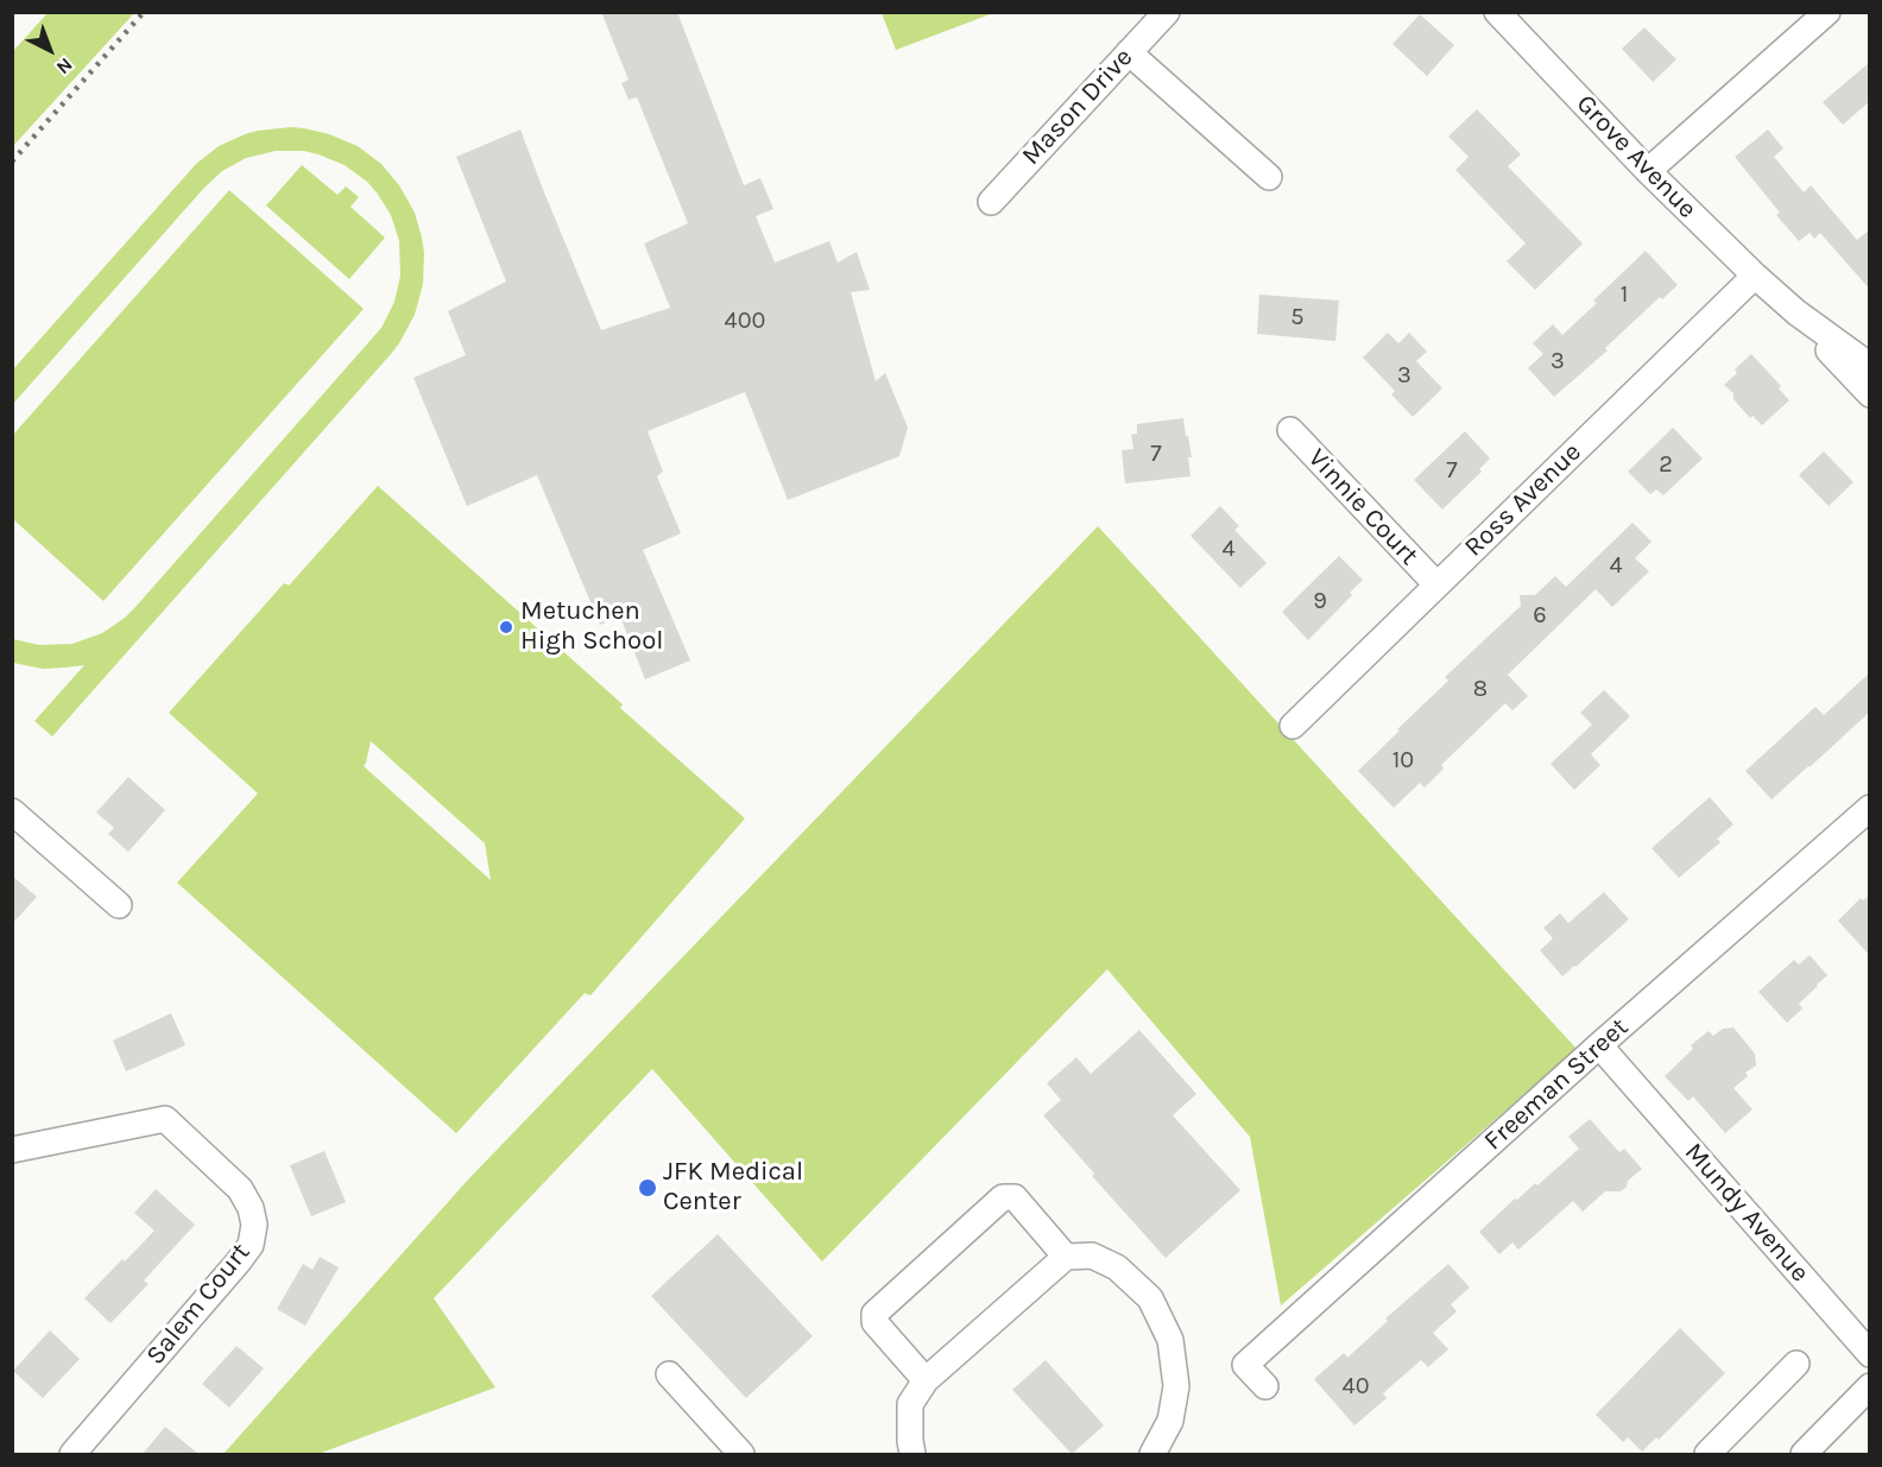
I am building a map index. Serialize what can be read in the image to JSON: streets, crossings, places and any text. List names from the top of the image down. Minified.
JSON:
{"streets":{"street":["Mason Drive","Grove Avenue","Ross Avenue","Vinnie Court","Freeman Street","Mundy Avenue","Salem Court"]},"crossings":[["Grove Avenue","Ross Avenue"],["Ross Avenue","Vinnie Court"],["Freeman Street","Mundy Avenue"]],"places":["Metuchen High School","JFK Medical Center"],"house_numbers":["1","5","400","3","3","7","2","7","4","4","9","6","8","10","40"],"north":"bottom right"}
